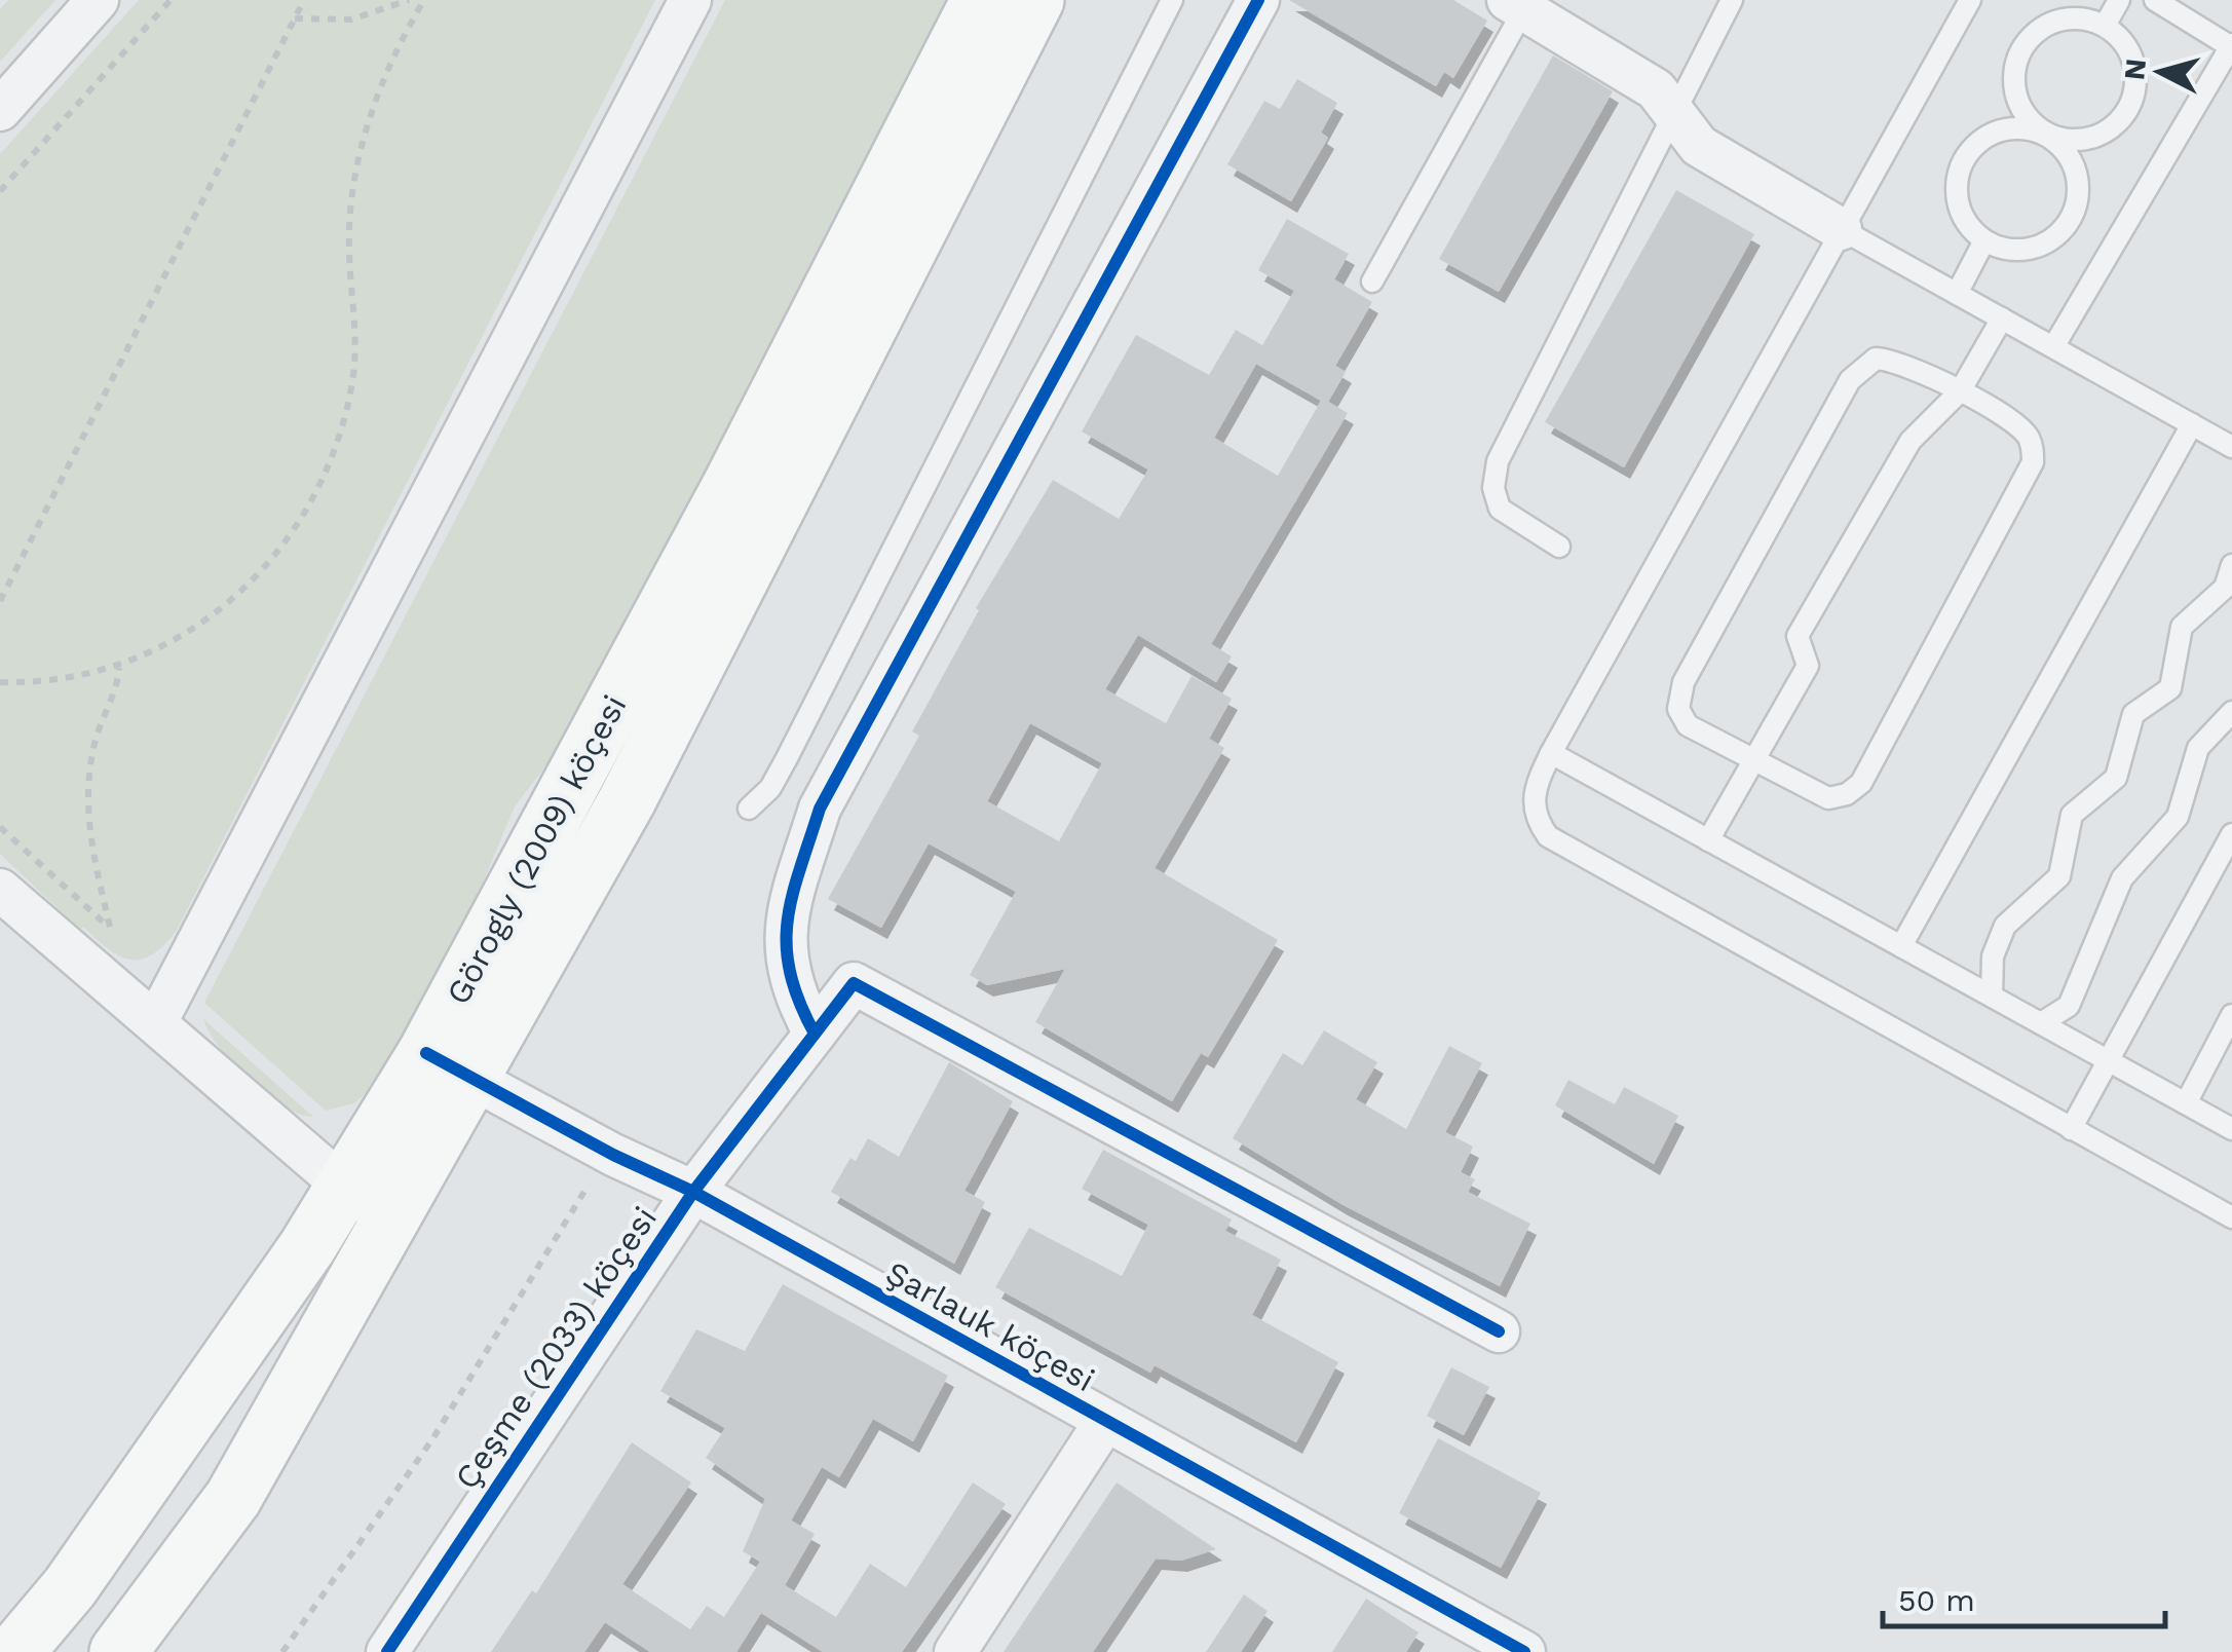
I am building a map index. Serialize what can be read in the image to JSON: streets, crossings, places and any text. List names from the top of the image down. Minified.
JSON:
{"streets":{"main road":["Görogly (2009) köçesi"],"street":["Şarlauk köçesi","Çeşme (2033) köçesi"]},"crossings":[["Görogly (2009) köçesi","Şarlauk köçesi"],["Şarlauk köçesi","Çeşme (2033) köçesi"]],"scale_bar":"50 m","north":"left"}
